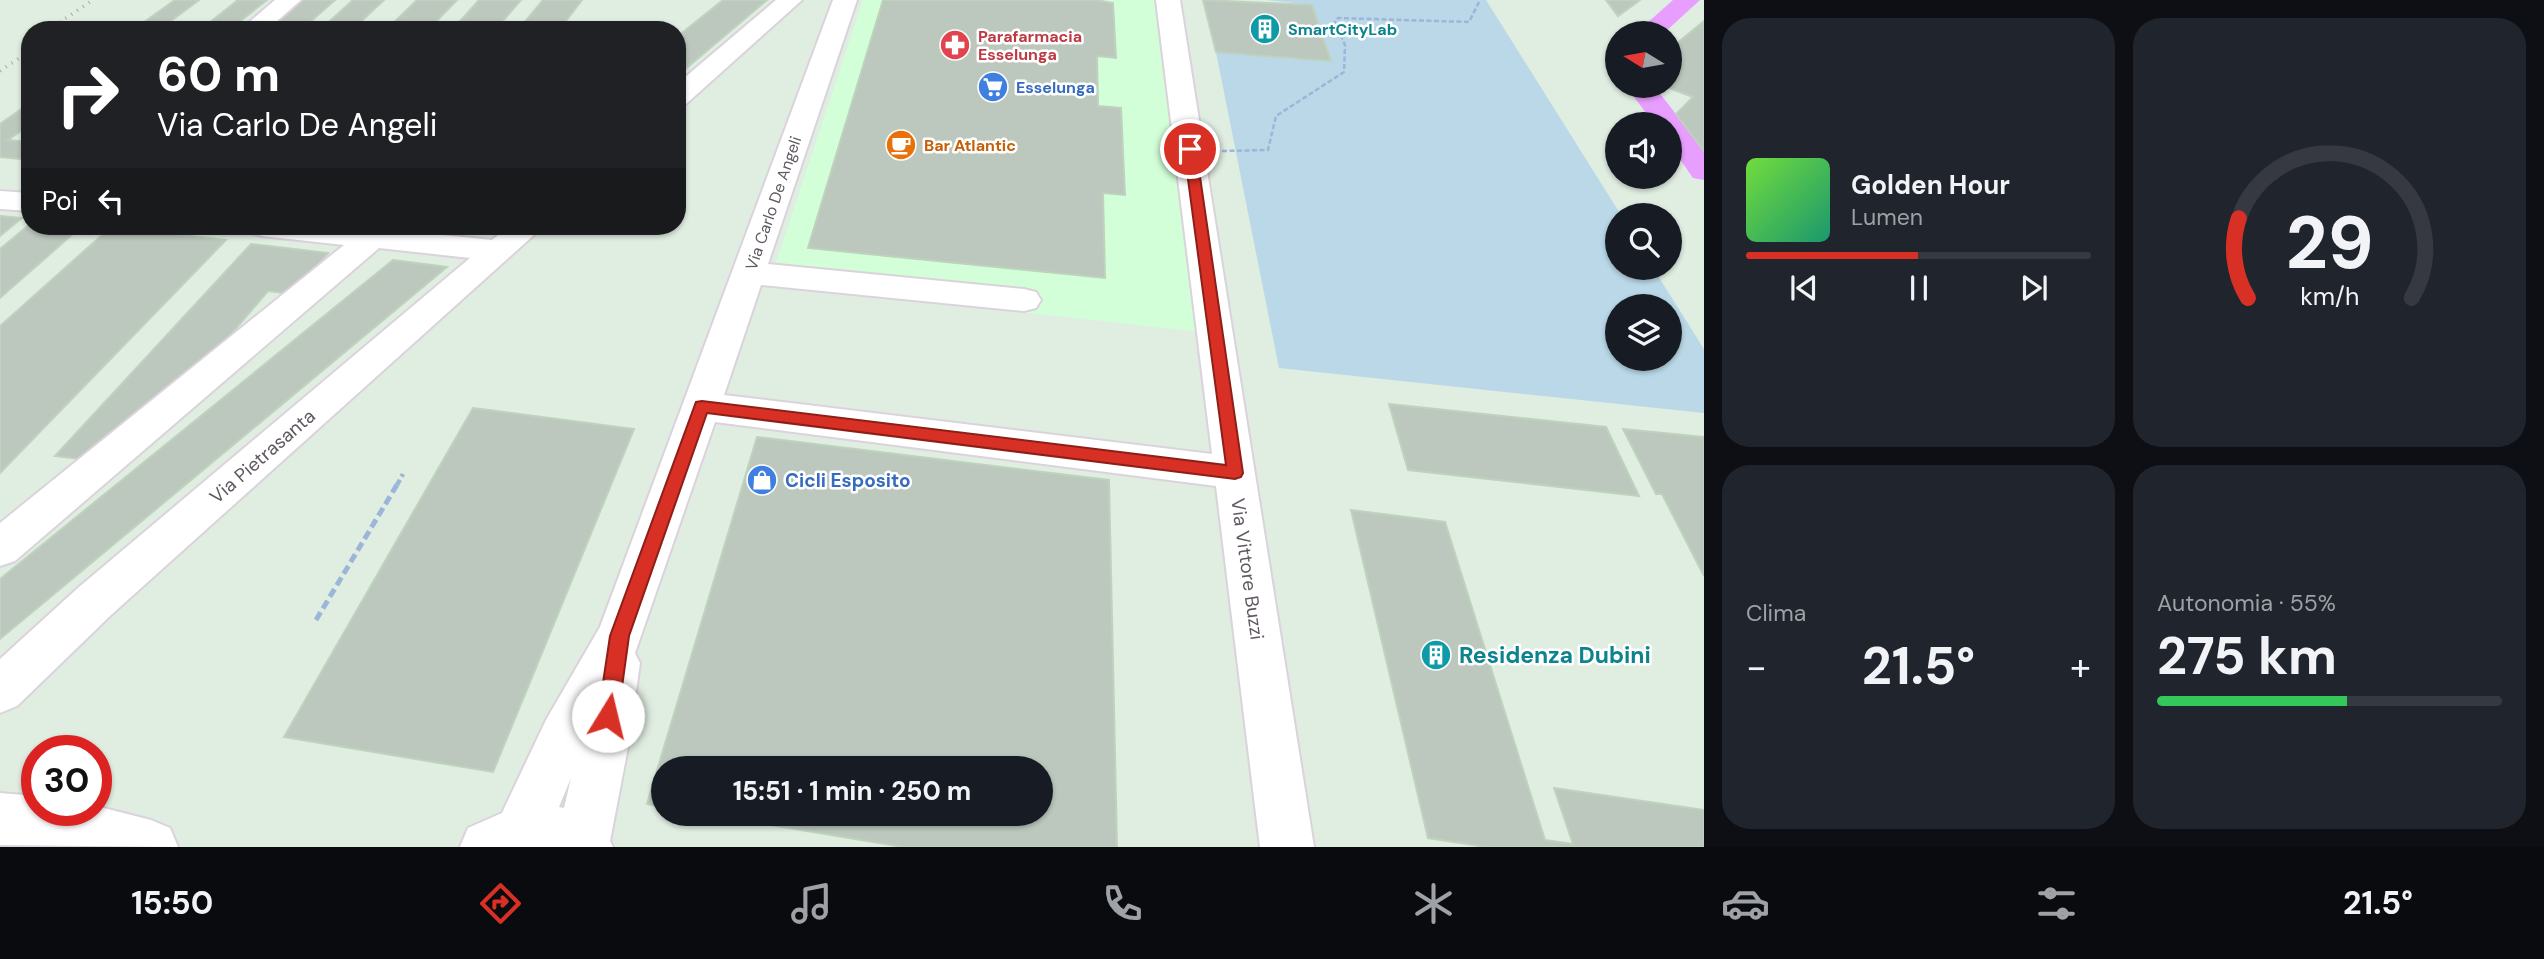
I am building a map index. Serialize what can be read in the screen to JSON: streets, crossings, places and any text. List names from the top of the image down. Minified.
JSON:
{"streets":{"street":["Via Carlo De Angeli","Via Pietrasanta","Via Vittore Buzzi"]},"places":{"building":["SmartCityLab","Residenza Dubini"],"pharmacy":["Parafarmacia Esselunga"],"supermarket":["Esselunga"],"cafe":["Bar Atlantic"],"shop":["Cicli Esposito"]},"north":"left","page":{"turn":["60 m","Via Carlo De Angeli"],"song":["Golden Hour","Lumen"],"then":"Poi","tile":["Clima",["Autonomia · 55%","275 km"]],"heat":["−","21.5°","+"],"limit":"30","trip":"15:51 · 1 min · 250 m","tabs":["15:50","21.5°"],"gauge":["29","km/h"]}}
